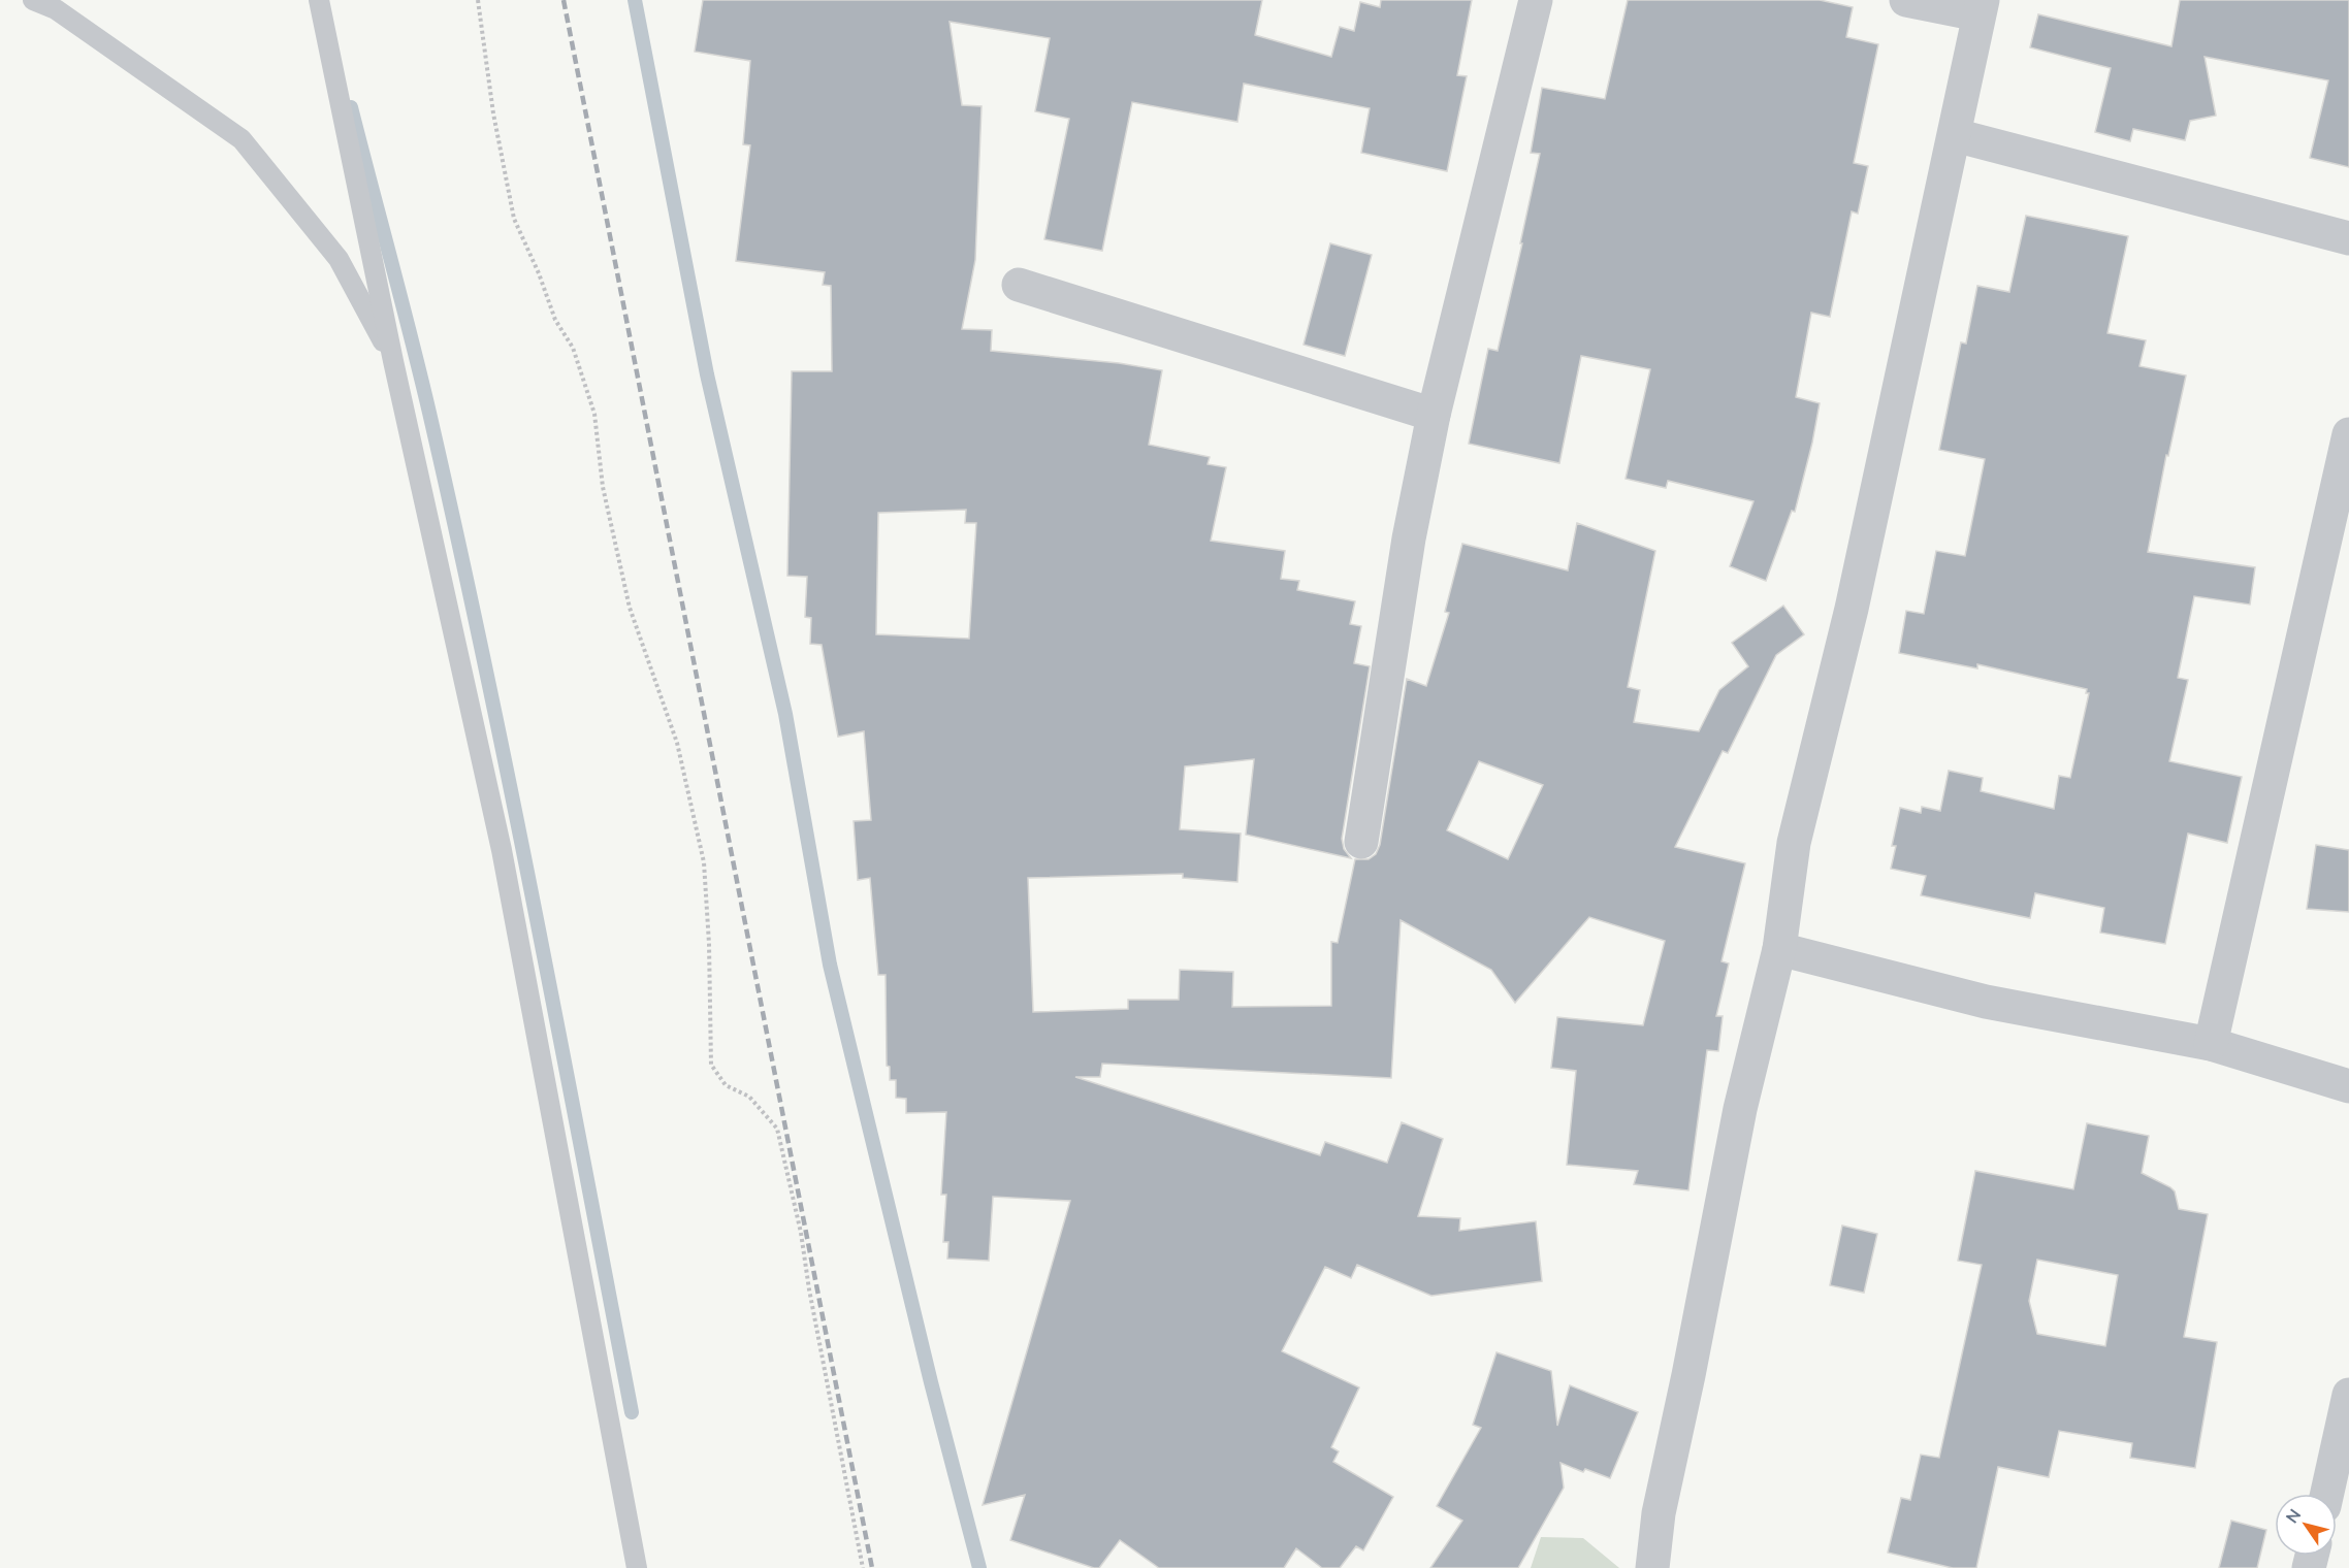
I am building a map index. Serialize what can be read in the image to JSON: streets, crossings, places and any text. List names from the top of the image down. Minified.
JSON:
{"north":"top left"}
